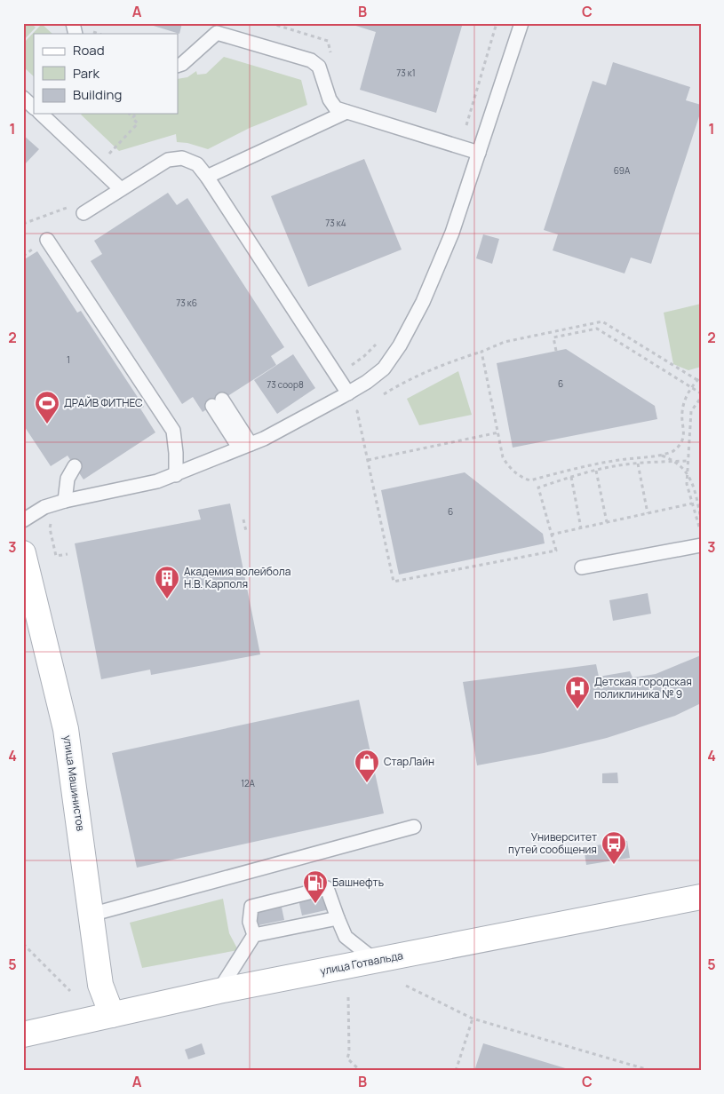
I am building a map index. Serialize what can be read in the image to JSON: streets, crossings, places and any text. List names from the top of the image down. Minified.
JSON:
{"streets":{"main road":["улица Машинистов","улица Готвальда"]},"crossings":[["улица Машинистов","улица Готвальда"]],"places":{"sports":["ДРАЙВ ФИТНЕС"],"building":["Академия волейбола Н.В. Карполя"],"hospital":["Детская городская поликлиника № 9"],"shop":["СтарЛайн"],"bus stop":["Университет путей сообщения"],"fuel station":["Башнефть"]},"house_numbers":["73 к1","69А","73 к4","73 к6","1","6","73 соор8","6","12А"],"legend":["Road","Park","Building"],"grid":{"columns":["A","B","C"],"rows":["1","2","3","4","5"]}}
